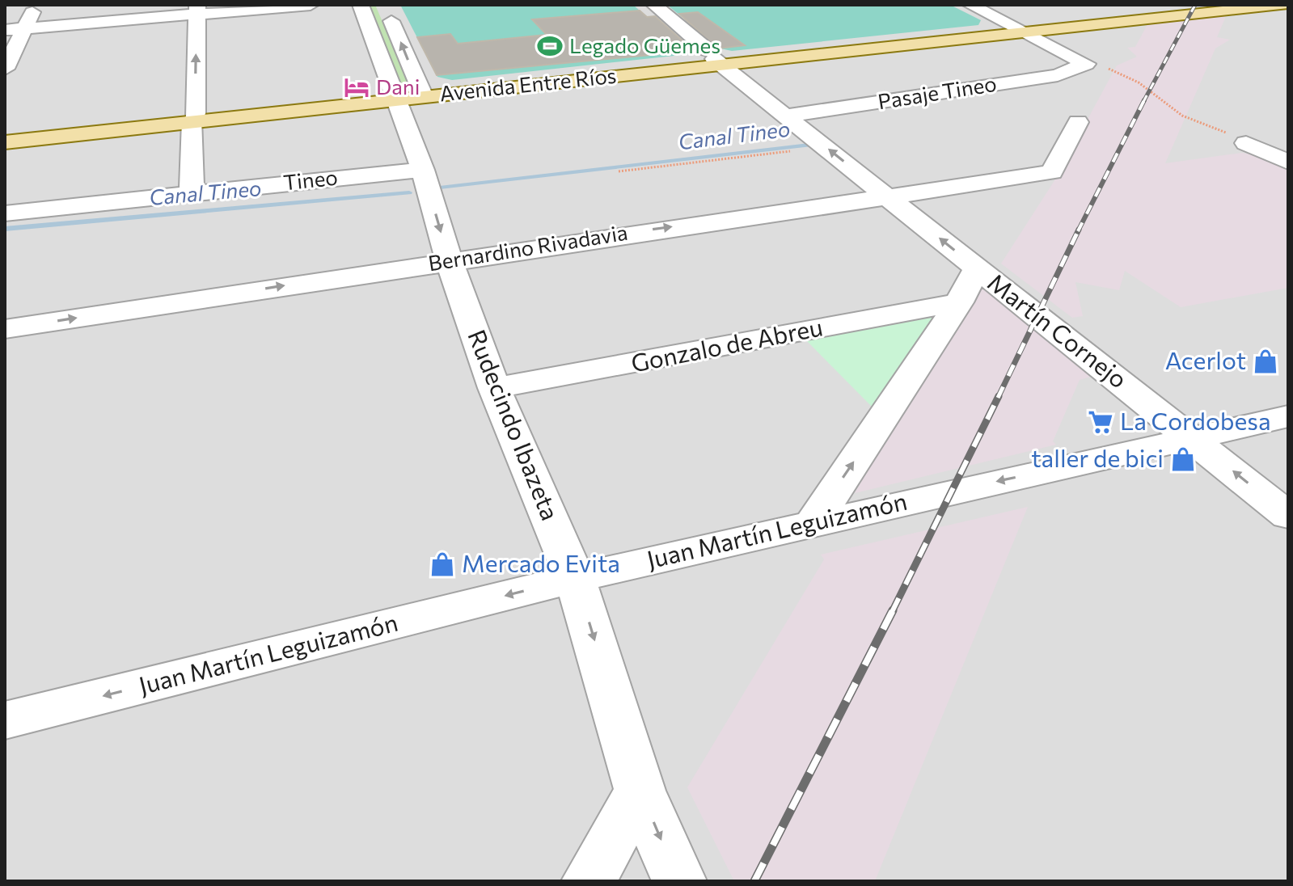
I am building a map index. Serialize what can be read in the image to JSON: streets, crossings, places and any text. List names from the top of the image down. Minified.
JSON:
{"streets":{"main road":["Avenida Entre Ríos"],"street":["Pasaje Tineo","Tineo","Bernardino Rivadavia","Martín Cornejo","Gonzalo de Abreu","Rudecindo Ibazeta","Juan Martín Leguizamón"]},"crossings":[["Avenida Entre Ríos","Martín Cornejo"],["Avenida Entre Ríos","Rudecindo Ibazeta"],["Pasaje Tineo","Martín Cornejo"],["Tineo","Rudecindo Ibazeta"],["Bernardino Rivadavia","Martín Cornejo"],["Bernardino Rivadavia","Rudecindo Ibazeta"],["Martín Cornejo","Gonzalo de Abreu"],["Martín Cornejo","Juan Martín Leguizamón"],["Gonzalo de Abreu","Rudecindo Ibazeta"],["Rudecindo Ibazeta","Juan Martín Leguizamón"]],"one_way":["Juan Martín Leguizamón"],"water":["Canal Tineo"],"places":{"sports":["Legado Güemes"],"hotel":["Dani"],"shop":["Acerlot","taller de bici","Mercado Evita"],"supermarket":["La Cordobesa"]}}
